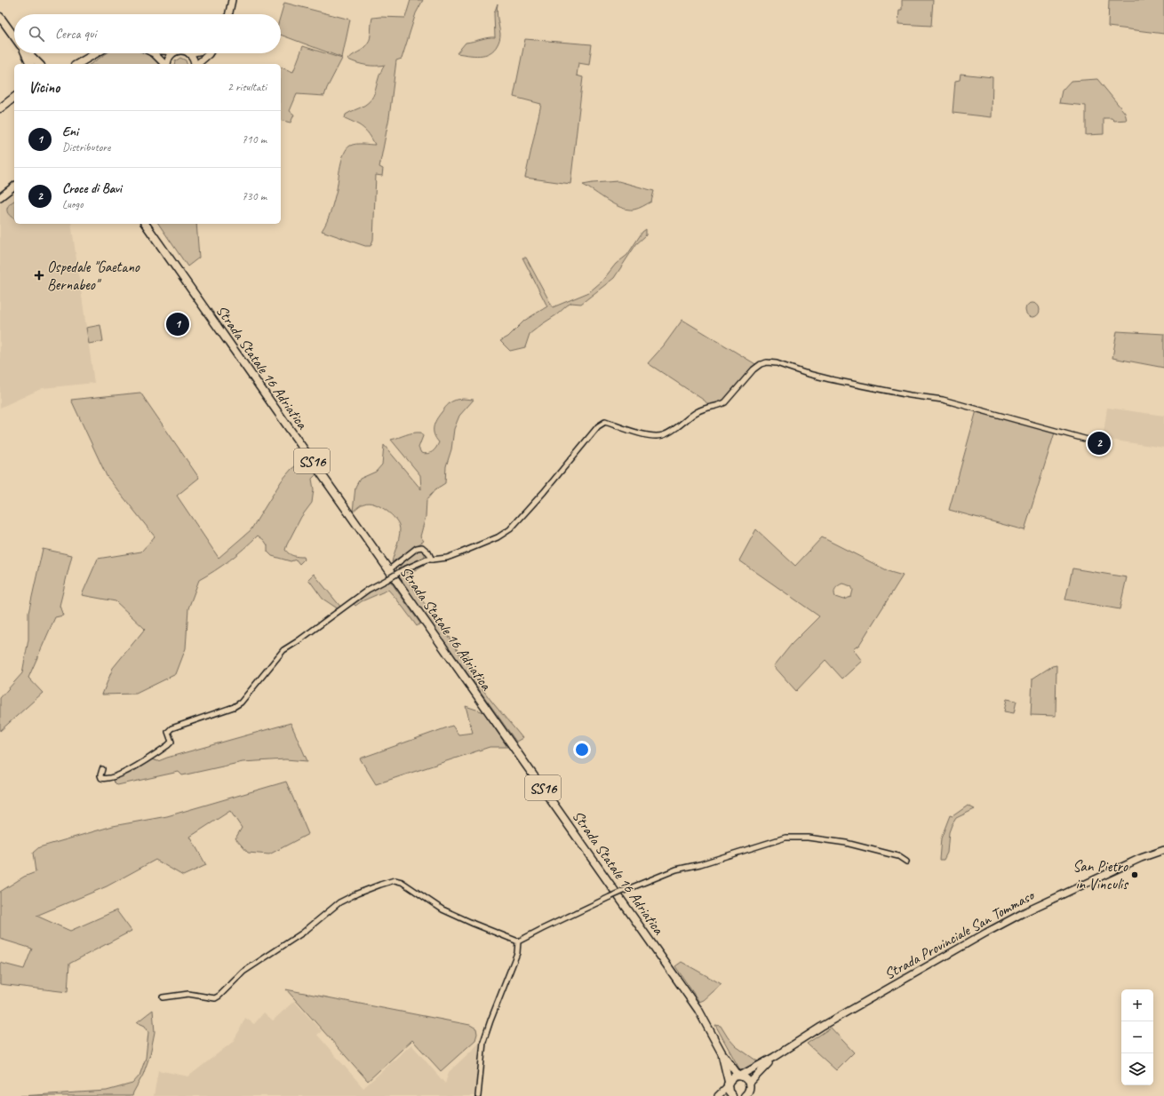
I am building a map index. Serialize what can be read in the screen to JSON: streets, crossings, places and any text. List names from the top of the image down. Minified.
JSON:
{"streets":{"main road":["Strada Statale 16 Adriatica","SS16"],"street":["Strada Provinciale San Tommaso"]},"crossings":[["Strada Statale 16 Adriatica","SS16"],["Strada Statale 16 Adriatica","Strada Provinciale San Tommaso"],["SS16","Strada Provinciale San Tommaso"]],"places":{"health":["Ospedale \"Gaetano Bernabeo\""],"other":["San Pietro in Vinculis"]},"page":{"search":"Cerca qui","heading":["Vicino","2 risultati"],"list":[{"mark":"1","name":"Eni","note":"Distributore","value":"710 m"},{"mark":"2","name":"Croce di Bavi","note":"Luogo","value":"730 m"}],"pins":["1","2"],"map_buttons":["+","−"]}}
